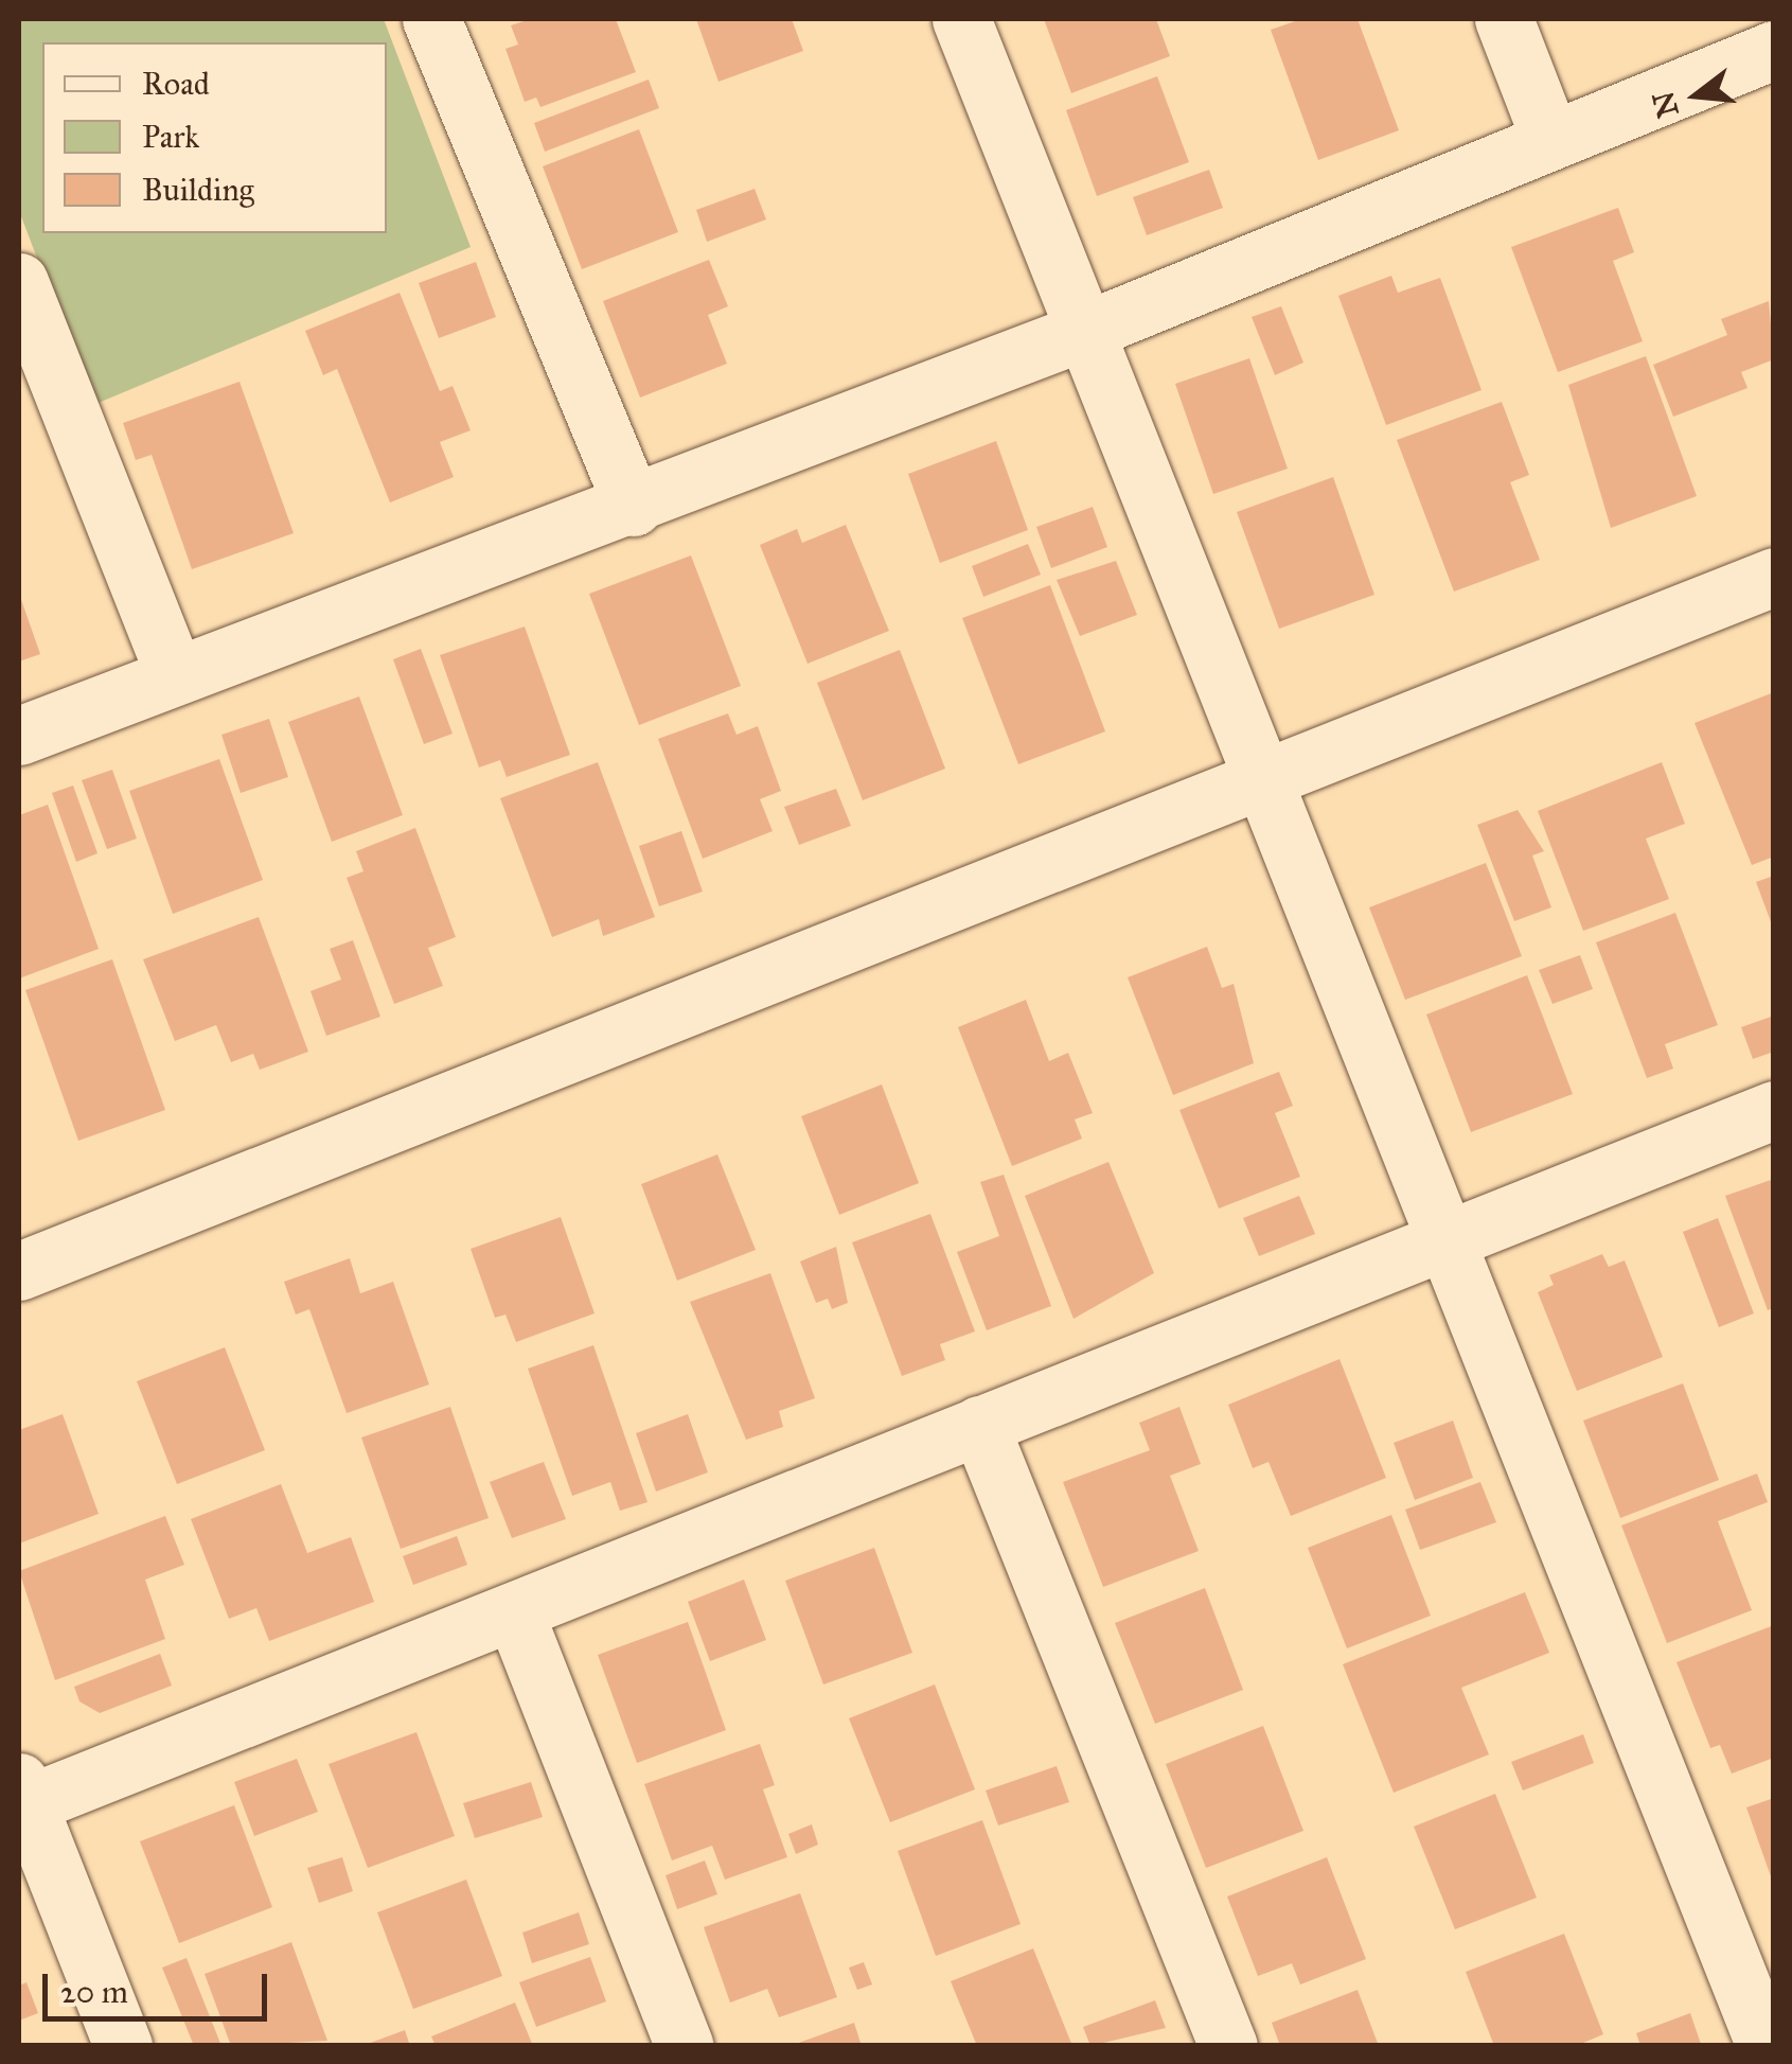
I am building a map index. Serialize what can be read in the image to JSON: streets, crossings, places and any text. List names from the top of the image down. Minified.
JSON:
{"legend":["Road","Park","Building"],"scale_bar":"20 m","north":"left"}
